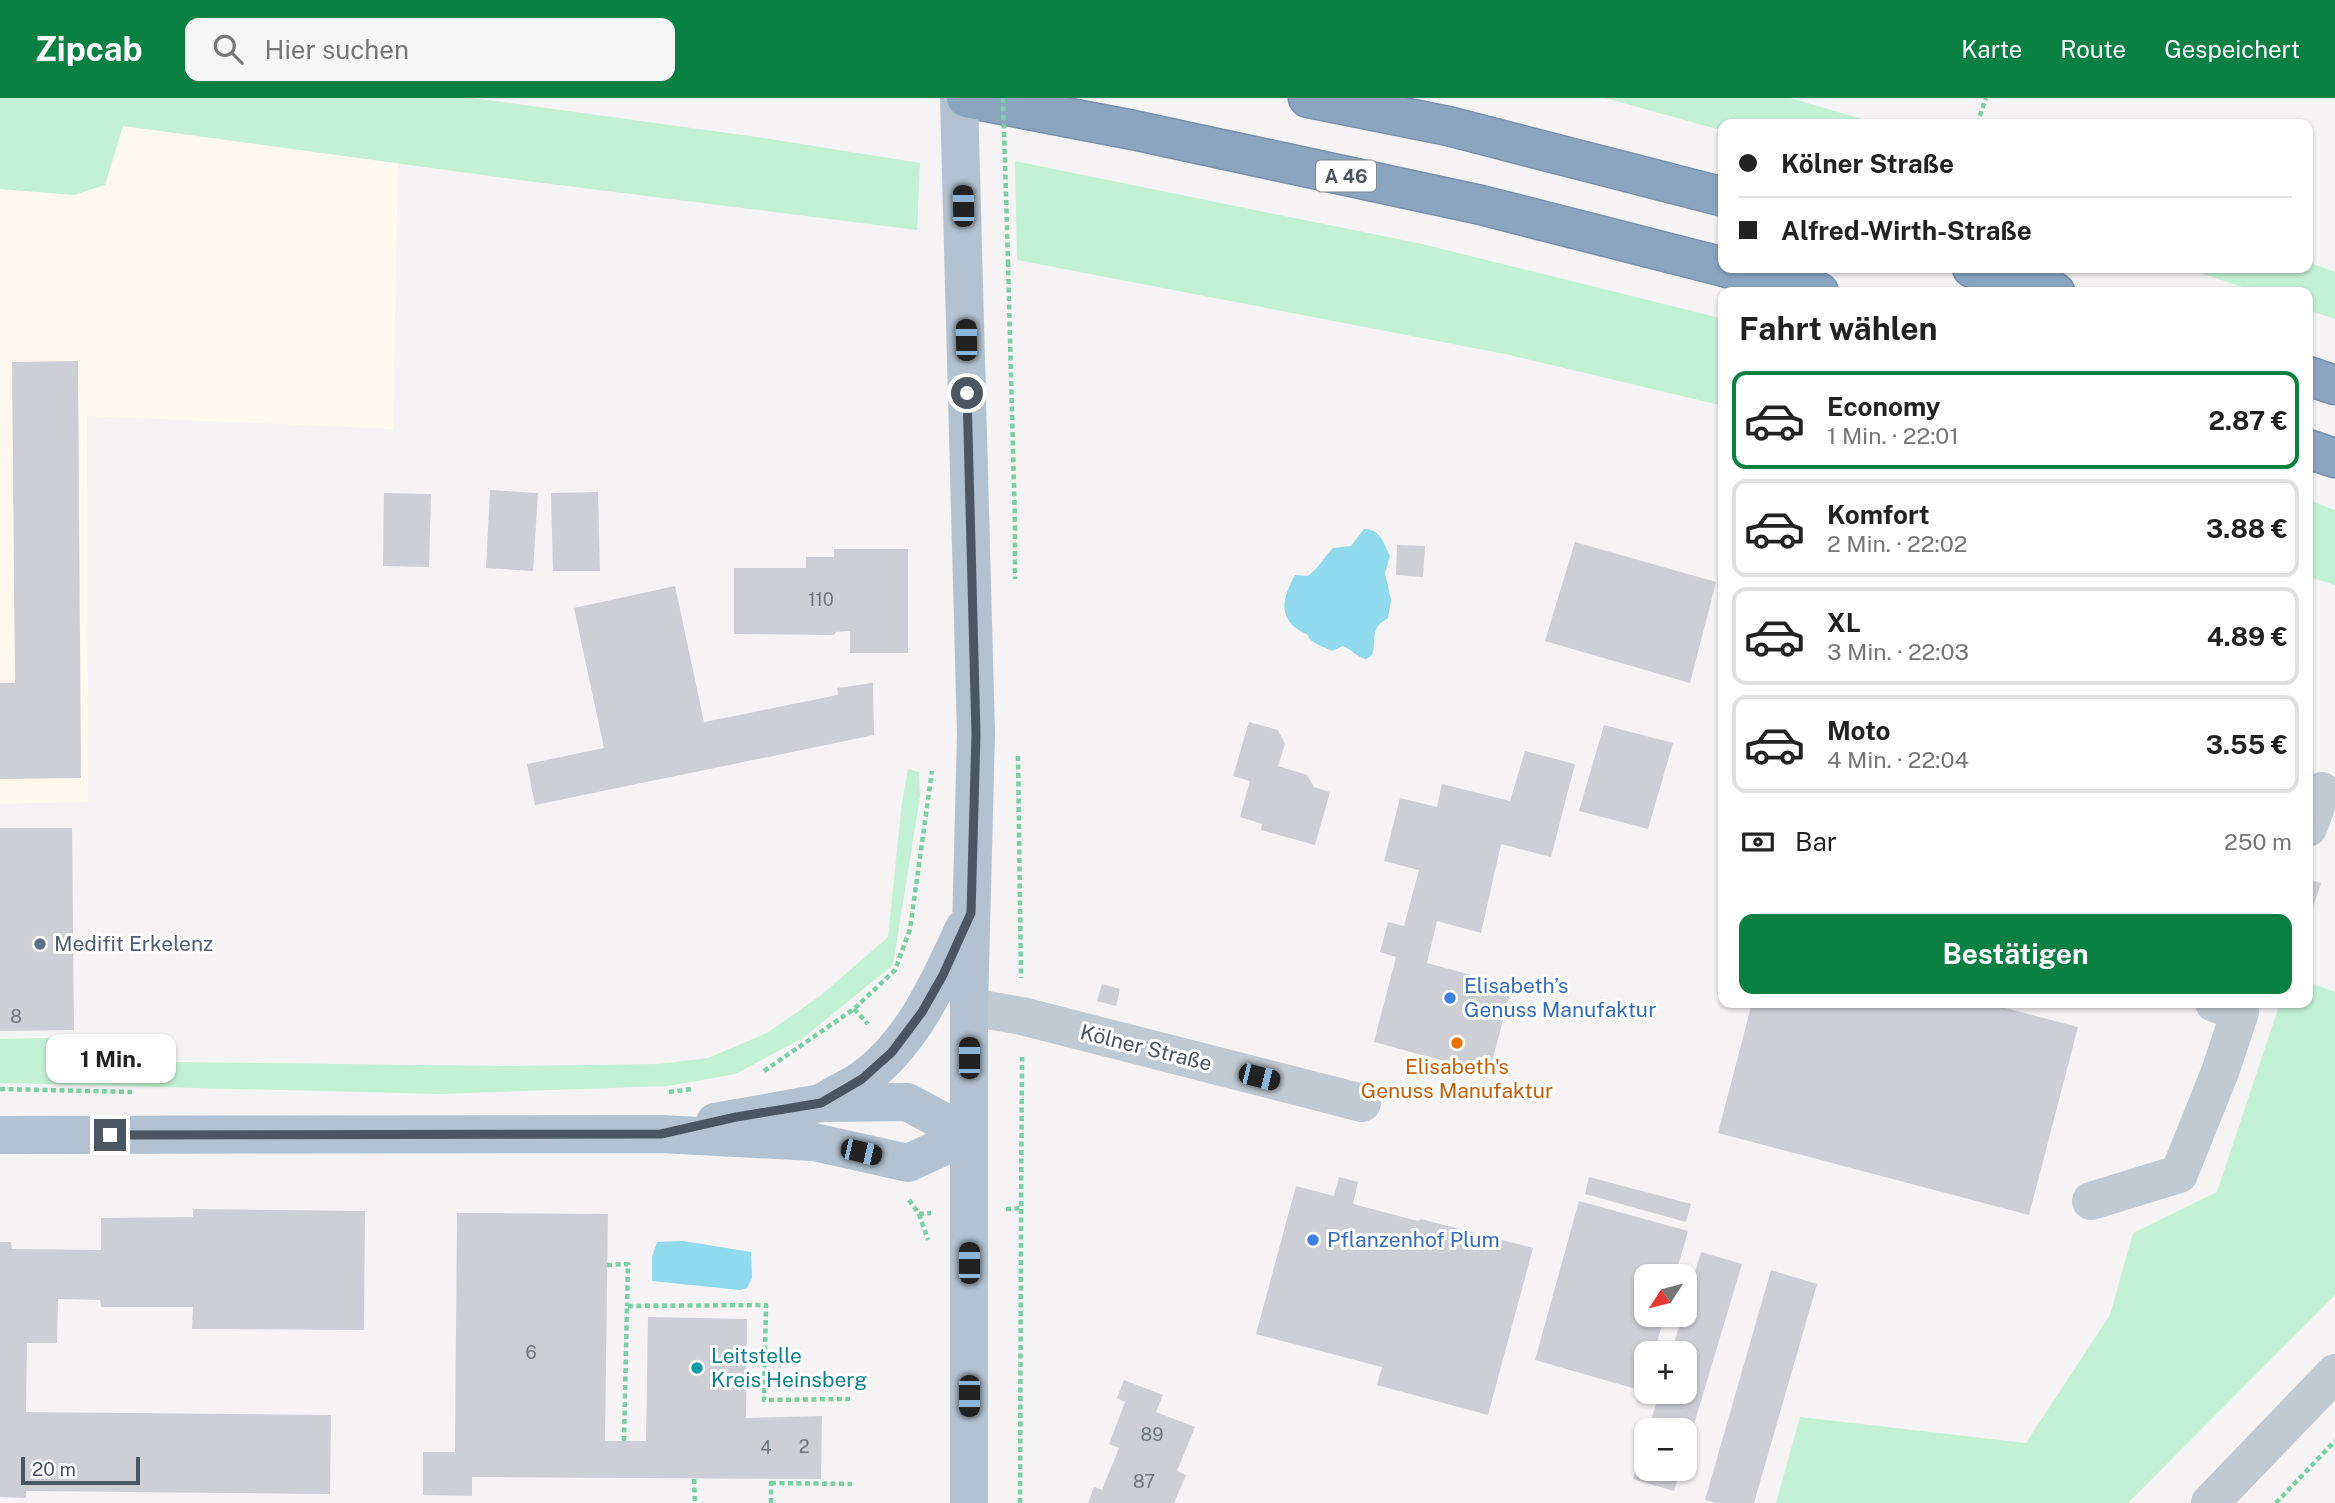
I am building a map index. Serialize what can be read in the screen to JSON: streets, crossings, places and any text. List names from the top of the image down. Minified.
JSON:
{"streets":{"highway":["A 46"],"street":["Kölner Straße"]},"places":["Medifit Erkelenz","Elisabeth’s Genuss Manufaktur","Elisabeth's Genuss Manufaktur","Pflanzenhof Plum","Leitstelle Kreis Heinsberg"],"house_numbers":["110","8","6","89","2","4","87"],"scale_bar":"20 m","north":"bottom left","page":{"header":"Zipcab","search":"Hier suchen","nav":["Karte","Route","Gespeichert"],"banner":["Kölner Straße","Alfred-Wirth-Straße"],"heading":"Fahrt wählen","list":[{"name":"Economy","note":"1 Min. · 22:01","value":"2.87 €"},{"name":"Komfort","note":"2 Min. · 22:02","value":"3.88 €"},{"name":"XL","note":"3 Min. · 22:03","value":"4.89 €"},{"name":"Moto","note":"4 Min. · 22:04","value":"3.55 €"}],"pay":["Bar","250 m"],"buttons":"Bestätigen","bubble":"1 Min.","map_buttons":["+","−"],"scale":"20 m"}}
